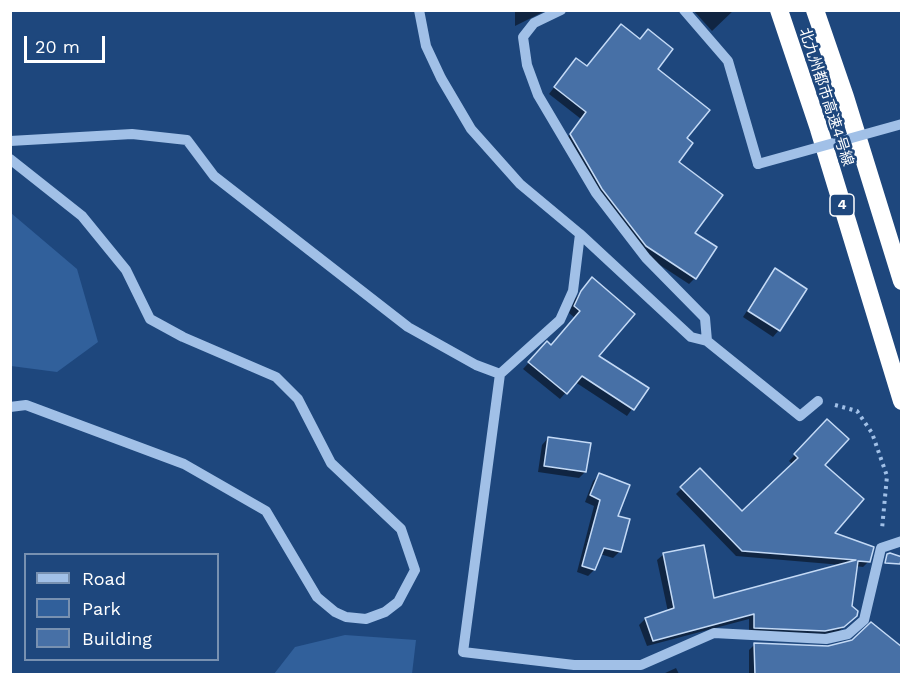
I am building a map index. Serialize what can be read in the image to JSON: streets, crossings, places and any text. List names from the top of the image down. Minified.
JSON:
{"streets":{"highway":["北九州都市高速4号線","4"]},"legend":["Road","Park","Building"],"scale_bar":"20 m"}
